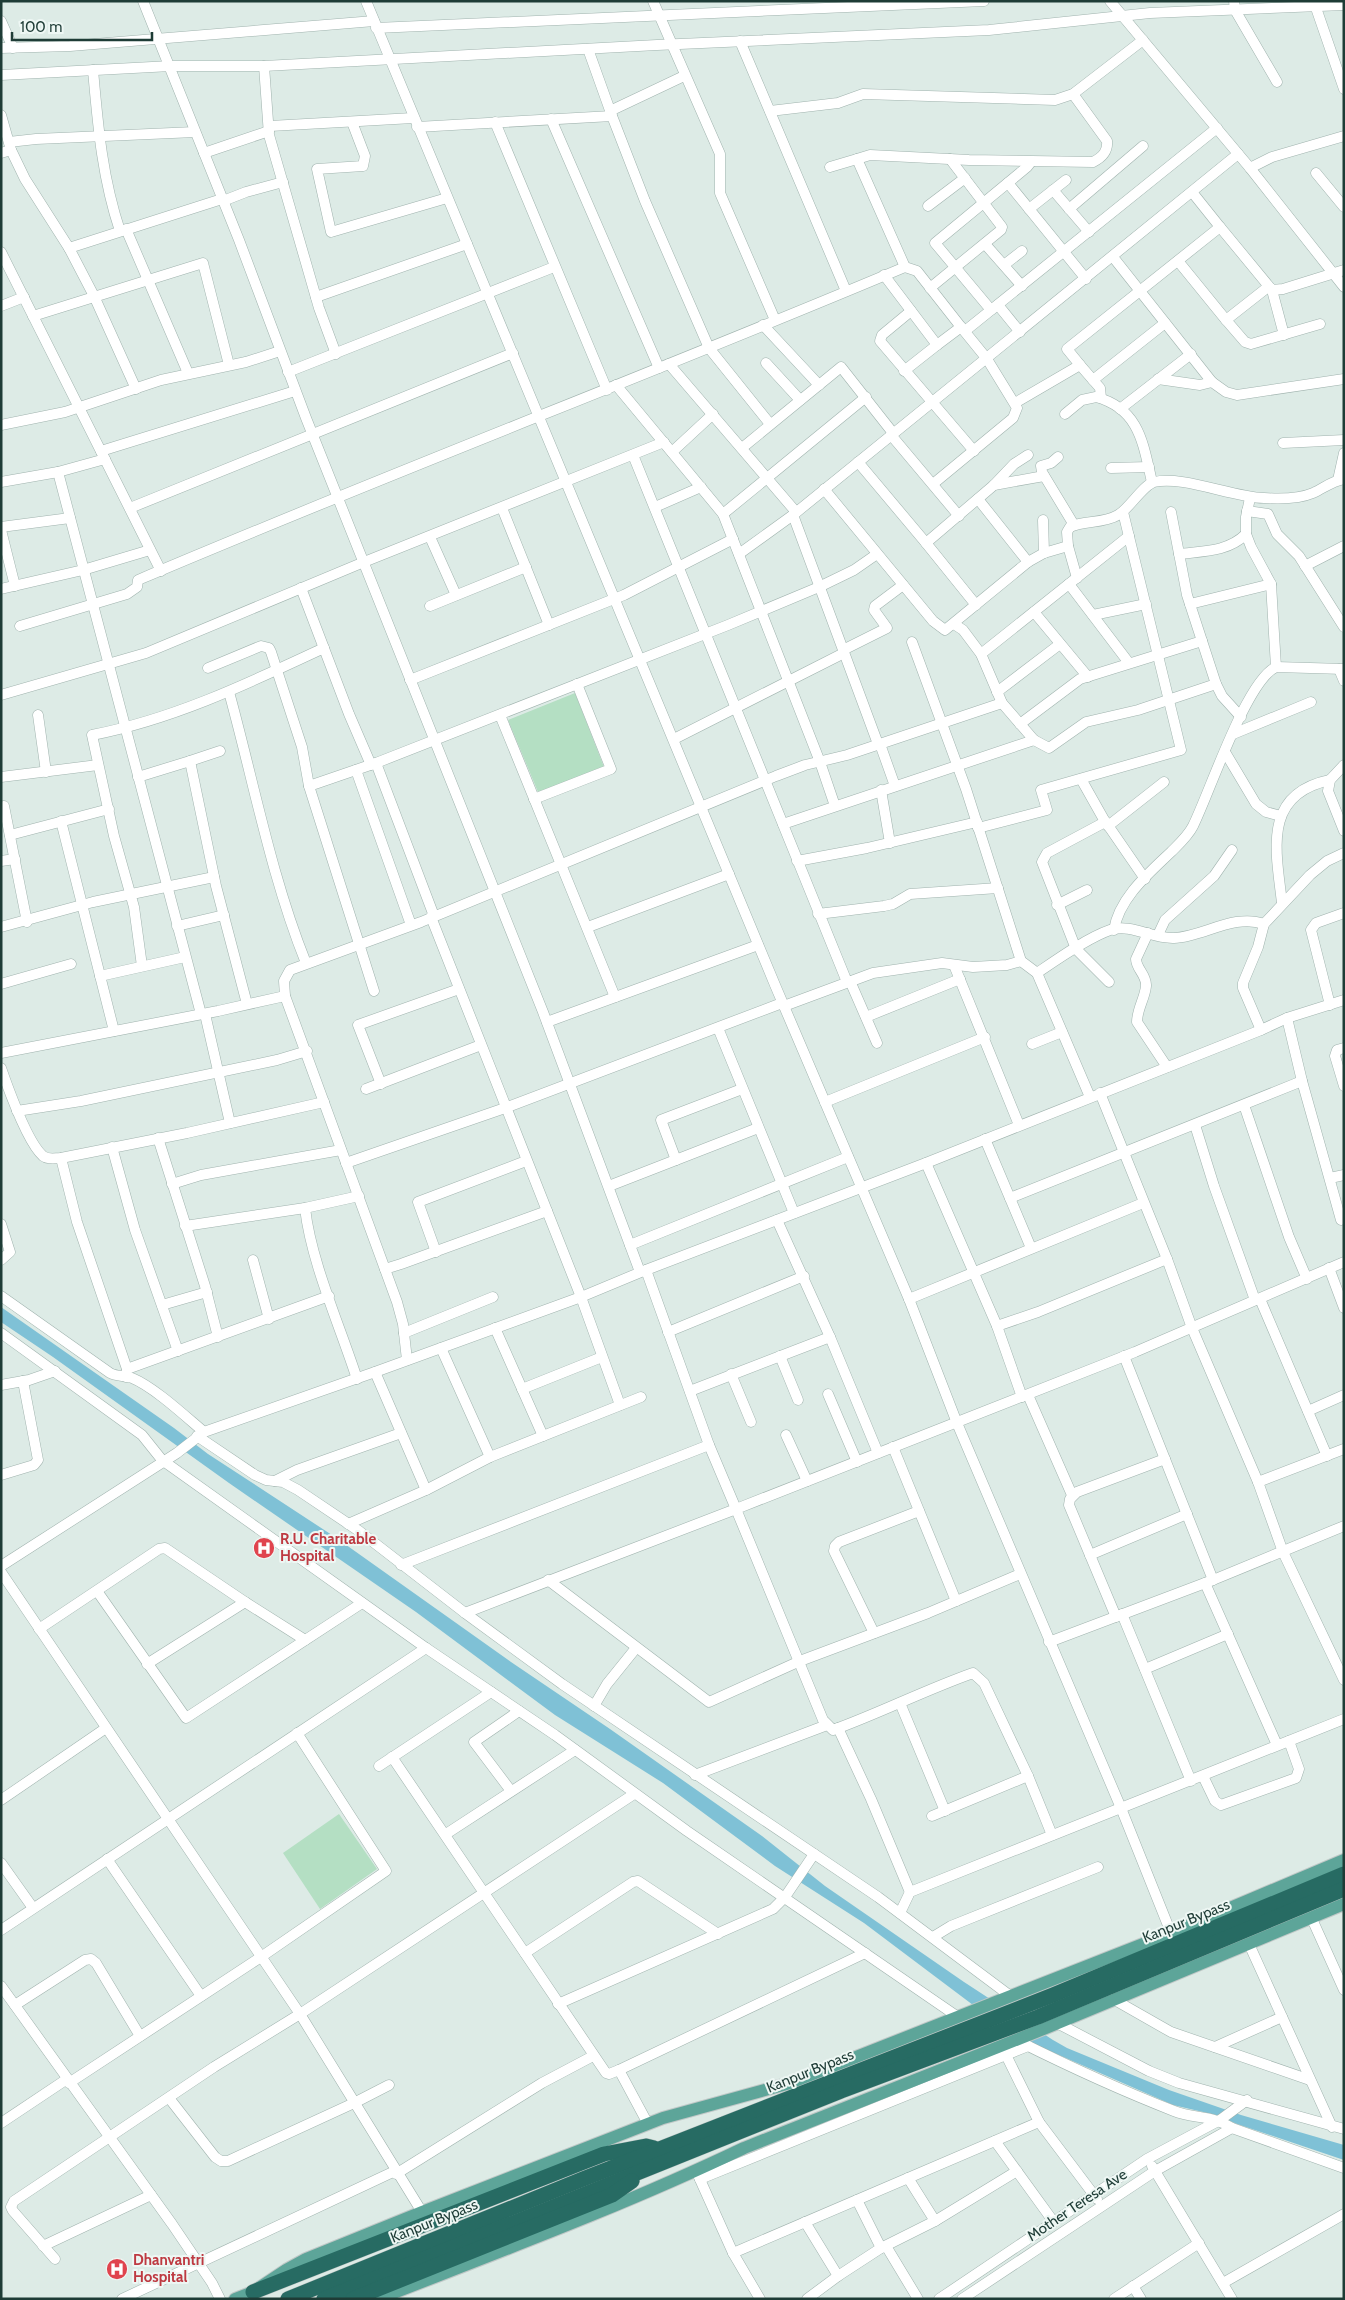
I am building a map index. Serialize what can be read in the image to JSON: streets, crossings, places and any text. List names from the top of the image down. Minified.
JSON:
{"streets":{"highway":["Kanpur Bypass"],"street":["Mother Teresa Ave"]},"places":{"hospital":["R.U. Charitable Hospital","Dhanvantri Hospital"]},"scale_bar":"100 m"}
